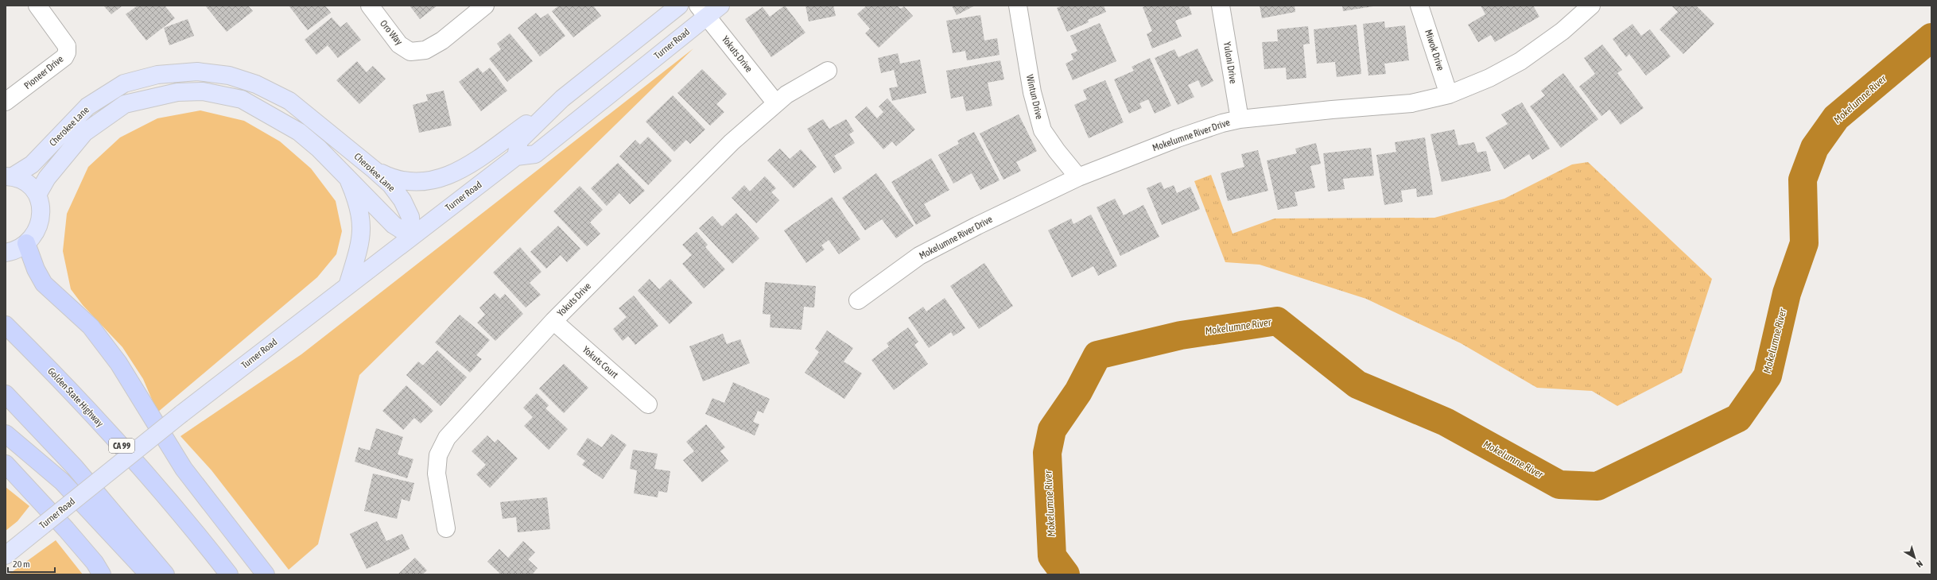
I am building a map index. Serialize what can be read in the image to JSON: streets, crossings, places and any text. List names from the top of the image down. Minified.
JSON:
{"streets":{"highway":["Golden State Highway","CA 99"],"main road":["Turner Road","Cherokee Lane"],"street":["Oro Way","Miwok Drive","Yokuts Drive","Yuloni Drive","Pioneer Drive","Wintun Drive","Mokelumne River Drive","Yokuts Court"]},"crossings":[["Turner Road","Yokuts Drive"],["Turner Road","Cherokee Lane"],["Miwok Drive","Mokelumne River Drive"],["Yokuts Drive","Yokuts Court"],["Yuloni Drive","Mokelumne River Drive"],["Wintun Drive","Mokelumne River Drive"]],"water":["Mokelumne River"],"scale_bar":"20 m","north":"bottom right"}
